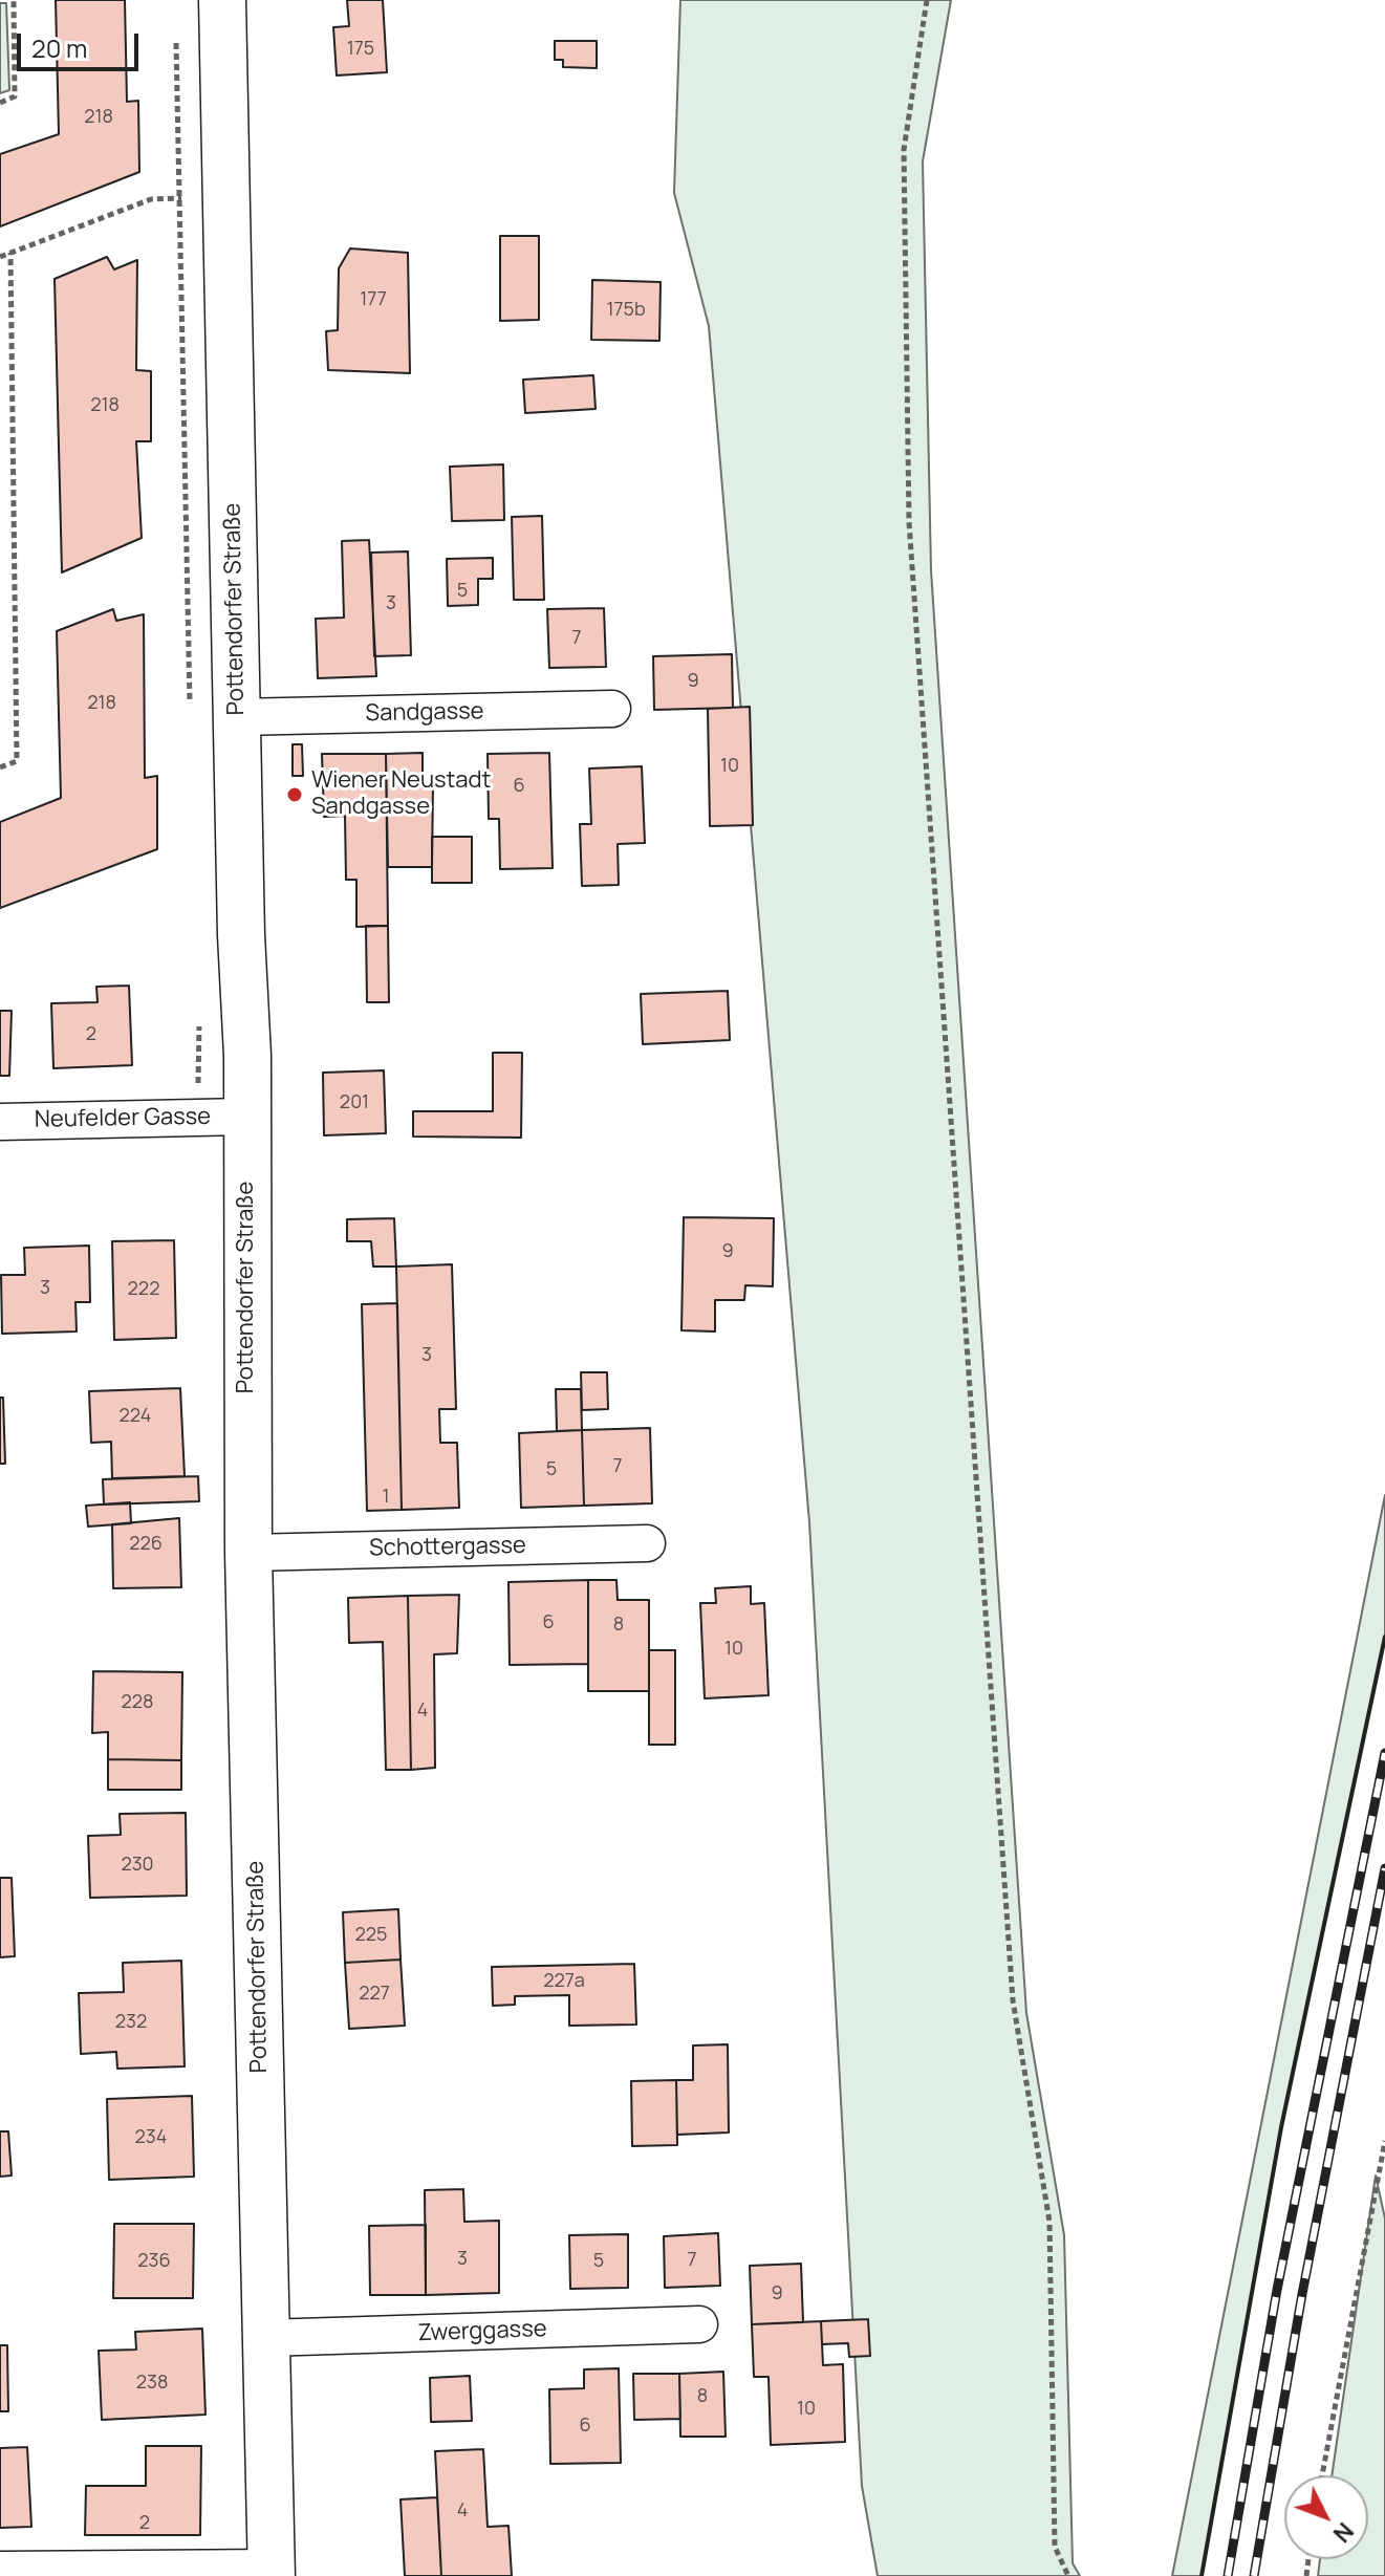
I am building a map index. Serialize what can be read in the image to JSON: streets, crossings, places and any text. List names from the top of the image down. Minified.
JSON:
{"streets":{"main road":["Pottendorfer Straße"],"street":["Sandgasse","Neufelder Gasse","Schottergasse","Zwerggasse"]},"crossings":[["Pottendorfer Straße","Sandgasse"],["Pottendorfer Straße","Neufelder Gasse"],["Pottendorfer Straße","Schottergasse"],["Pottendorfer Straße","Zwerggasse"]],"places":["Wiener Neustadt Sandgasse"],"house_numbers":["175","218","177","175b","218","5","3","7","9","218","10","6","2","201","9","3","222","3","224","7","5","1","226","6","8","10","228","4","230","225","227a","227","232","234","3","7","236","5","9","238","8","10","6","4","2"],"scale_bar":"20 m","north":"bottom right"}
